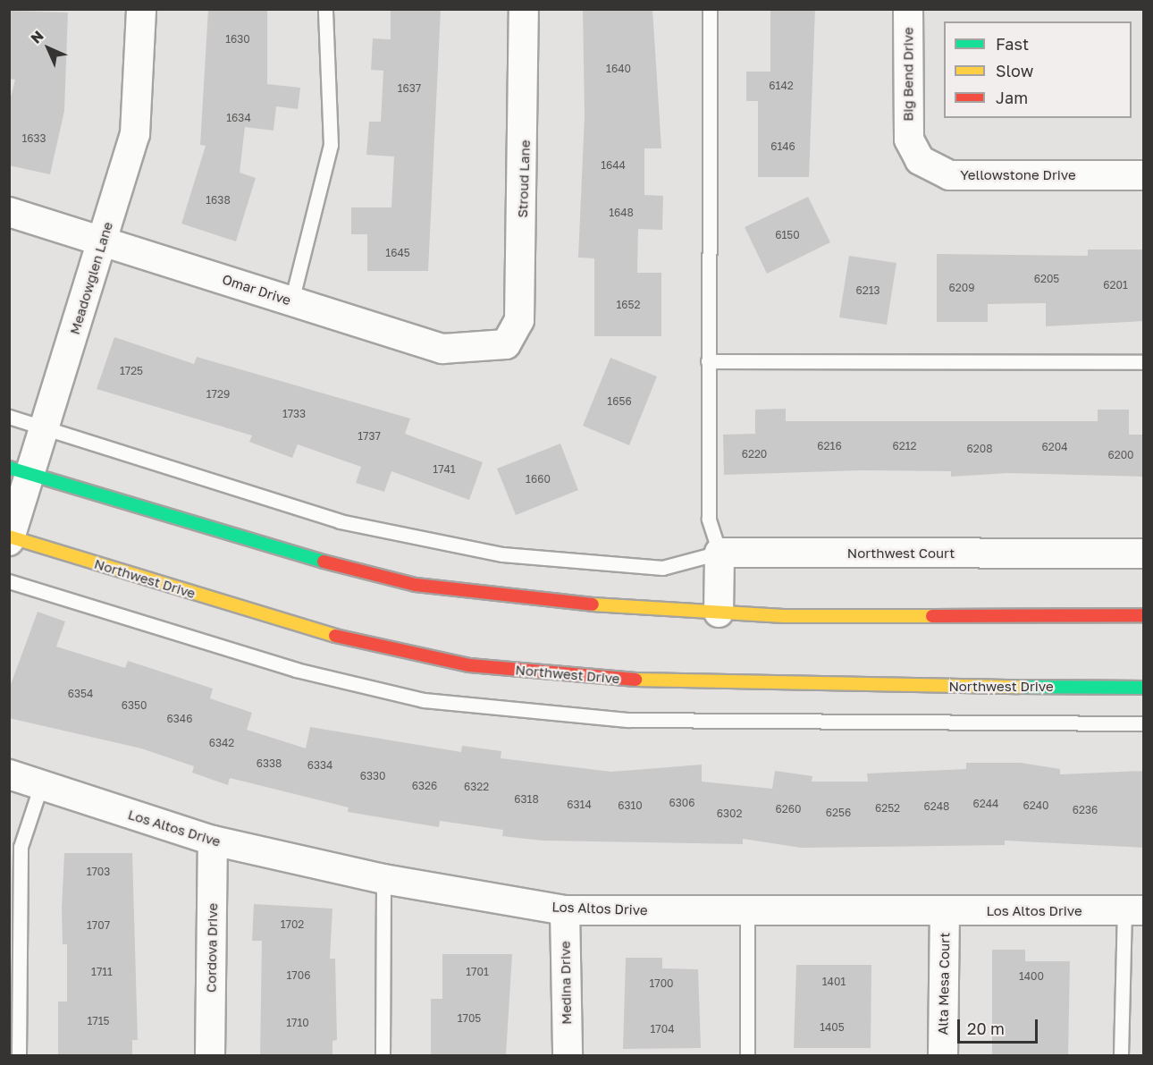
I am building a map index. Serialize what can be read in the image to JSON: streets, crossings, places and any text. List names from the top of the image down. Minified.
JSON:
{"streets":{"main road":["Northwest Drive"],"street":["Big Bend Drive","Yellowstone Drive","Stroud Lane","Meadowglen Lane","Omar Drive","Northwest Court","Los Altos Drive","Cordova Drive","Medina Drive","Alta Mesa Court"]},"crossings":[["Big Bend Drive","Yellowstone Drive"],["Stroud Lane","Omar Drive"],["Meadowglen Lane","Omar Drive"],["Meadowglen Lane","Northwest Drive"],["Los Altos Drive","Cordova Drive"],["Los Altos Drive","Medina Drive"],["Los Altos Drive","Alta Mesa Court"]],"house_numbers":["1630","1640","6142","1637","1634","1633","6146","1644","1638","1648","6150","1645","6205","6201","6209","6213","1652","1725","1729","1656","1733","1737","6216","6212","6204","6208","6220","6200","1741","1660","6354","6350","6346","6342","6338","6334","6330","6326","6322","6318","6306","6244","6314","6310","6240","6248","6252","6260","6236","6256","6302","1703","1702","1707","1711","1701","1706","1400","1401","1700","1705","1715","1710","1405","1704"],"legend":["Fast","Slow","Jam"],"scale_bar":"20 m","north":"top left"}
